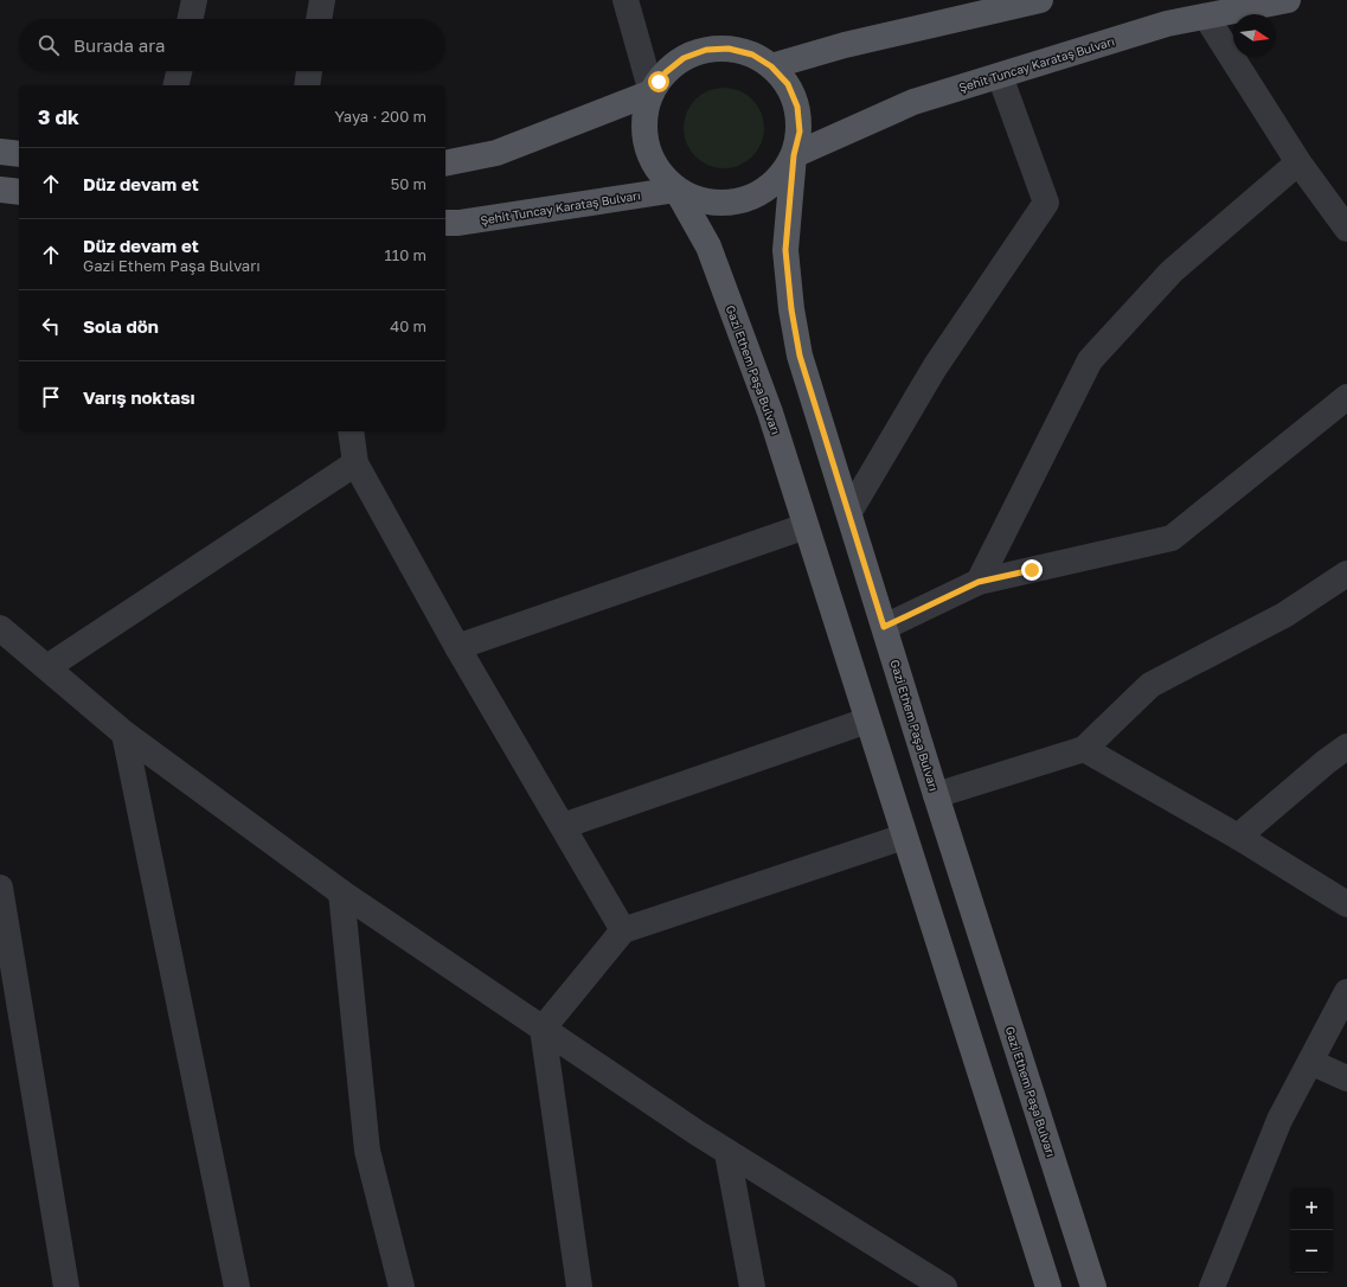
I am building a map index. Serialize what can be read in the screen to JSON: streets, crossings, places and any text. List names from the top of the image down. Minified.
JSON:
{"streets":{"main road":["Şehit Tuncay Karataş Bulvarı","Gazi Ethem Paşa Bulvarı"]},"crossings":[["Şehit Tuncay Karataş Bulvarı","Gazi Ethem Paşa Bulvarı"]],"north":"right","page":{"search":"Burada ara","heading":["3 dk","Yaya · 200 m"],"list":[["Düz devam et","50 m"],["Düz devam et","Gazi Ethem Paşa Bulvarı","110 m"],["Sola dön","40 m"],"Varış noktası"],"map_buttons":["+","−"]}}
